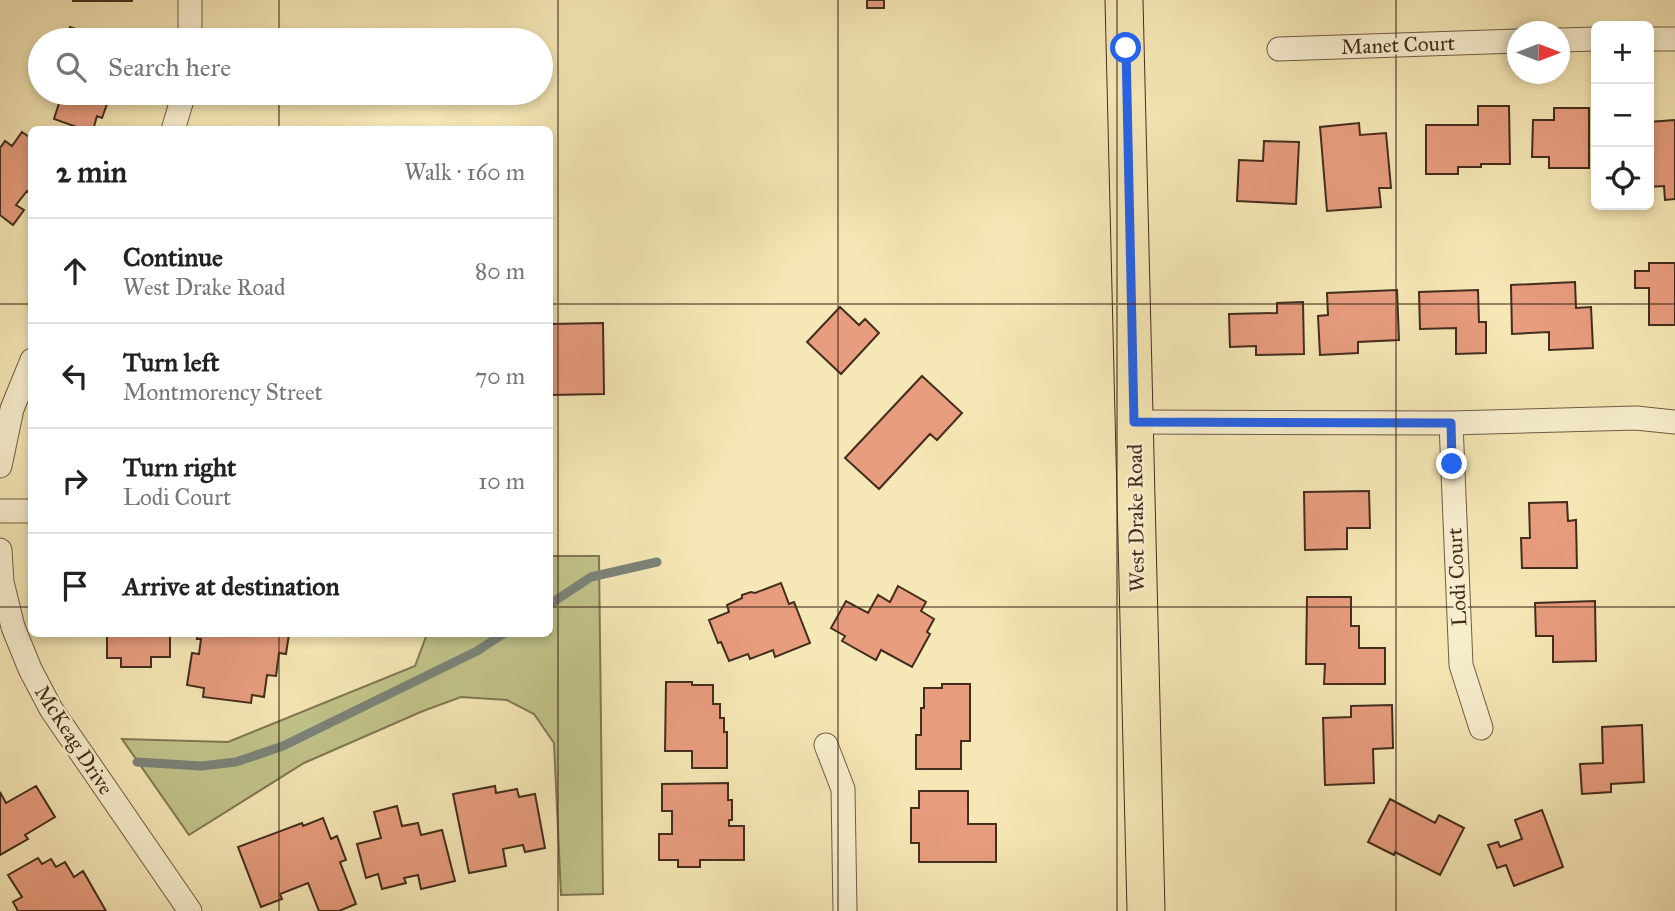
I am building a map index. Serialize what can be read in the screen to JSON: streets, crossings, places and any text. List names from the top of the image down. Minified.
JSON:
{"streets":{"main road":["West Drake Road"],"street":["Manet Court","Lodi Court","McKeag Drive"]},"north":"right","page":{"map_buttons":["+","−"],"search":"Search here","heading":["2 min","Walk · 160 m"],"list":[["Continue","West Drake Road","80 m"],["Turn left","Montmorency Street","70 m"],["Turn right","Lodi Court","10 m"],"Arrive at destination"]}}
